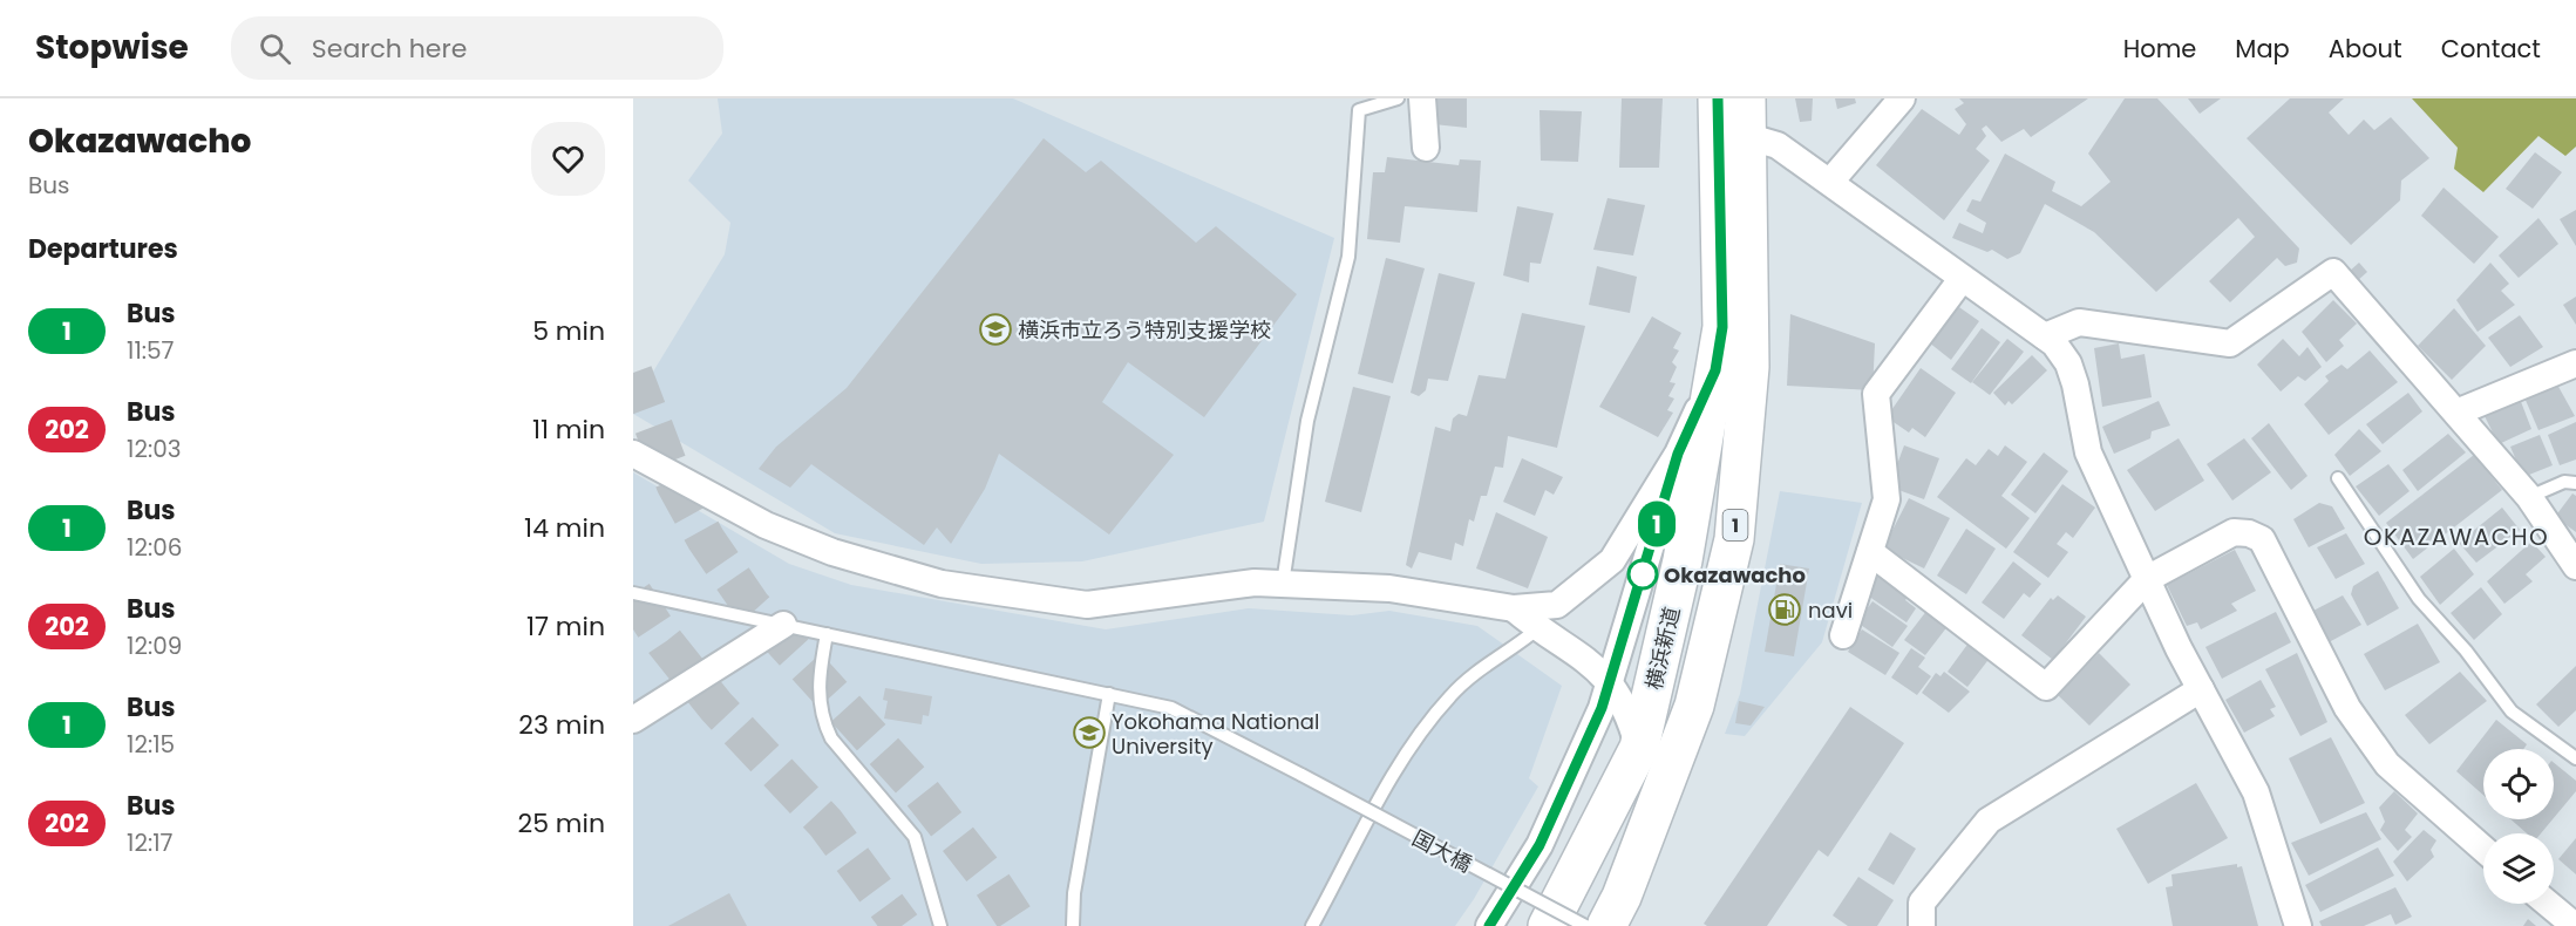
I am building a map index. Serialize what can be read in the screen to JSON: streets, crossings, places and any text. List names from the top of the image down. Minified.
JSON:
{"streets":{"highway":["1","横浜新道"],"lane":["国大橋"]},"districts":["OKAZAWACHO"],"places":{"school or university":["横浜市立ろう特別支援学校","Yokohama National University"],"other":["Okazawacho"],"fuel station":["navi"]},"lines":["bus line 1"],"page":{"header":"Stopwise","search":"Search here","nav":["Home","Map","About","Contact"],"heading":[["Okazawacho","Bus"],"Departures"],"on_map":"1","list":[{"mark":"1","name":"Bus","note":"11:57","value":"5 min"},{"mark":"202","name":"Bus","note":"12:03","value":"11 min"},{"mark":"1","name":"Bus","note":"12:06","value":"14 min"},{"mark":"202","name":"Bus","note":"12:09","value":"17 min"},{"mark":"1","name":"Bus","note":"12:15","value":"23 min"},{"mark":"202","name":"Bus","note":"12:17","value":"25 min"}]}}
